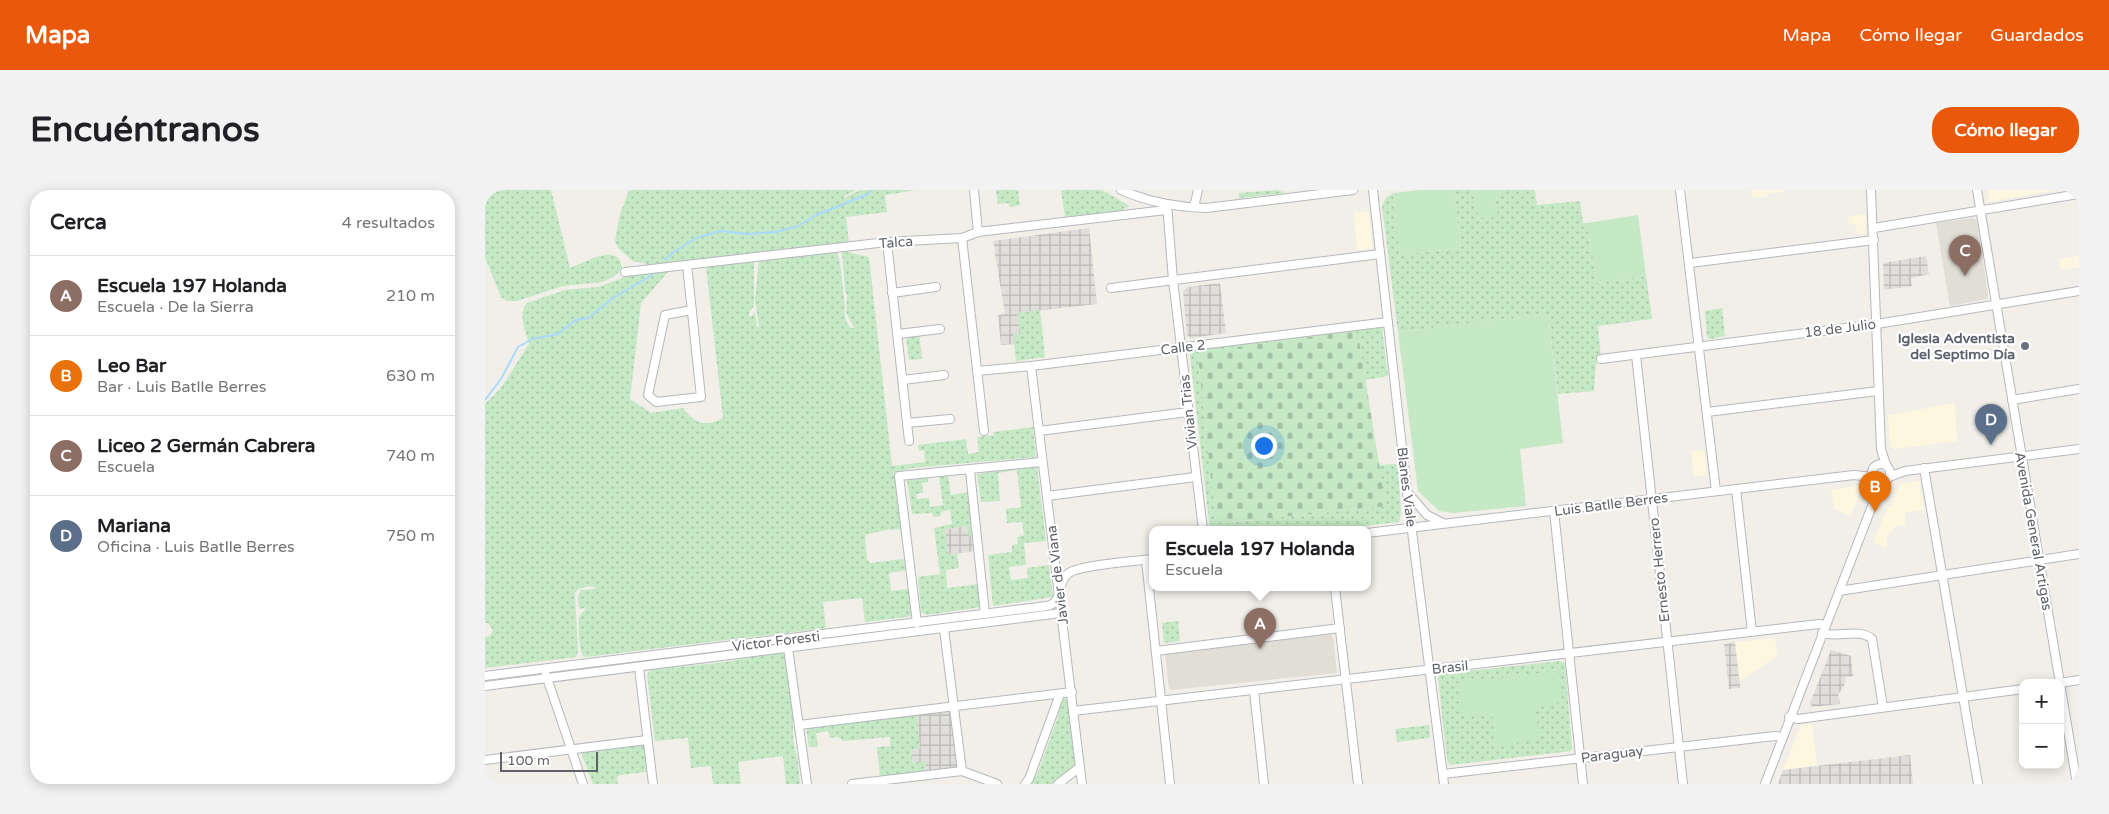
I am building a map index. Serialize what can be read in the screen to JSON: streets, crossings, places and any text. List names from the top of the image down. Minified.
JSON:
{"streets":{"street":["Talca","18 de Julio","Calle 2","Vivian Trias","Blanes Viale","Luis Batlle Berres","Avenida General Artigas","Ernesto Herrero","Javier de Viana","Víctor Foresti","Brasil","Paraguay"]},"crossings":[["Talca","Vivian Trias"],["18 de Julio","Avenida General Artigas"],["18 de Julio","Ernesto Herrero"],["Calle 2","Vivian Trias"],["Calle 2","Blanes Viale"],["Calle 2","Javier de Viana"],["Blanes Viale","Luis Batlle Berres"],["Blanes Viale","Brasil"],["Blanes Viale","Paraguay"],["Luis Batlle Berres","Ernesto Herrero"],["Ernesto Herrero","Brasil"],["Ernesto Herrero","Paraguay"],["Javier de Viana","Víctor Foresti"],["Javier de Viana","Brasil"]],"places":["Iglesia Adventista del Septimo Día"],"scale_bar":"100 m","page":{"header":"Mapa","nav":["Mapa","Cómo llegar","Guardados"],"buttons":"Cómo llegar","title":"Encuéntranos","heading":["Cerca","4 resultados"],"pins":["C","D","B","A"],"list":[{"mark":"A","name":"Escuela 197 Holanda","note":"Escuela · De la Sierra","value":"210 m"},{"mark":"B","name":"Leo Bar","note":"Bar · Luis Batlle Berres","value":"630 m"},{"mark":"C","name":"Liceo 2 Germán Cabrera","note":"Escuela","value":"740 m"},{"mark":"D","name":"Mariana","note":"Oficina · Luis Batlle Berres","value":"750 m"}],"popup":["Escuela 197 Holanda","Escuela"],"map_buttons":["+","−"],"scale":"100 m"}}
